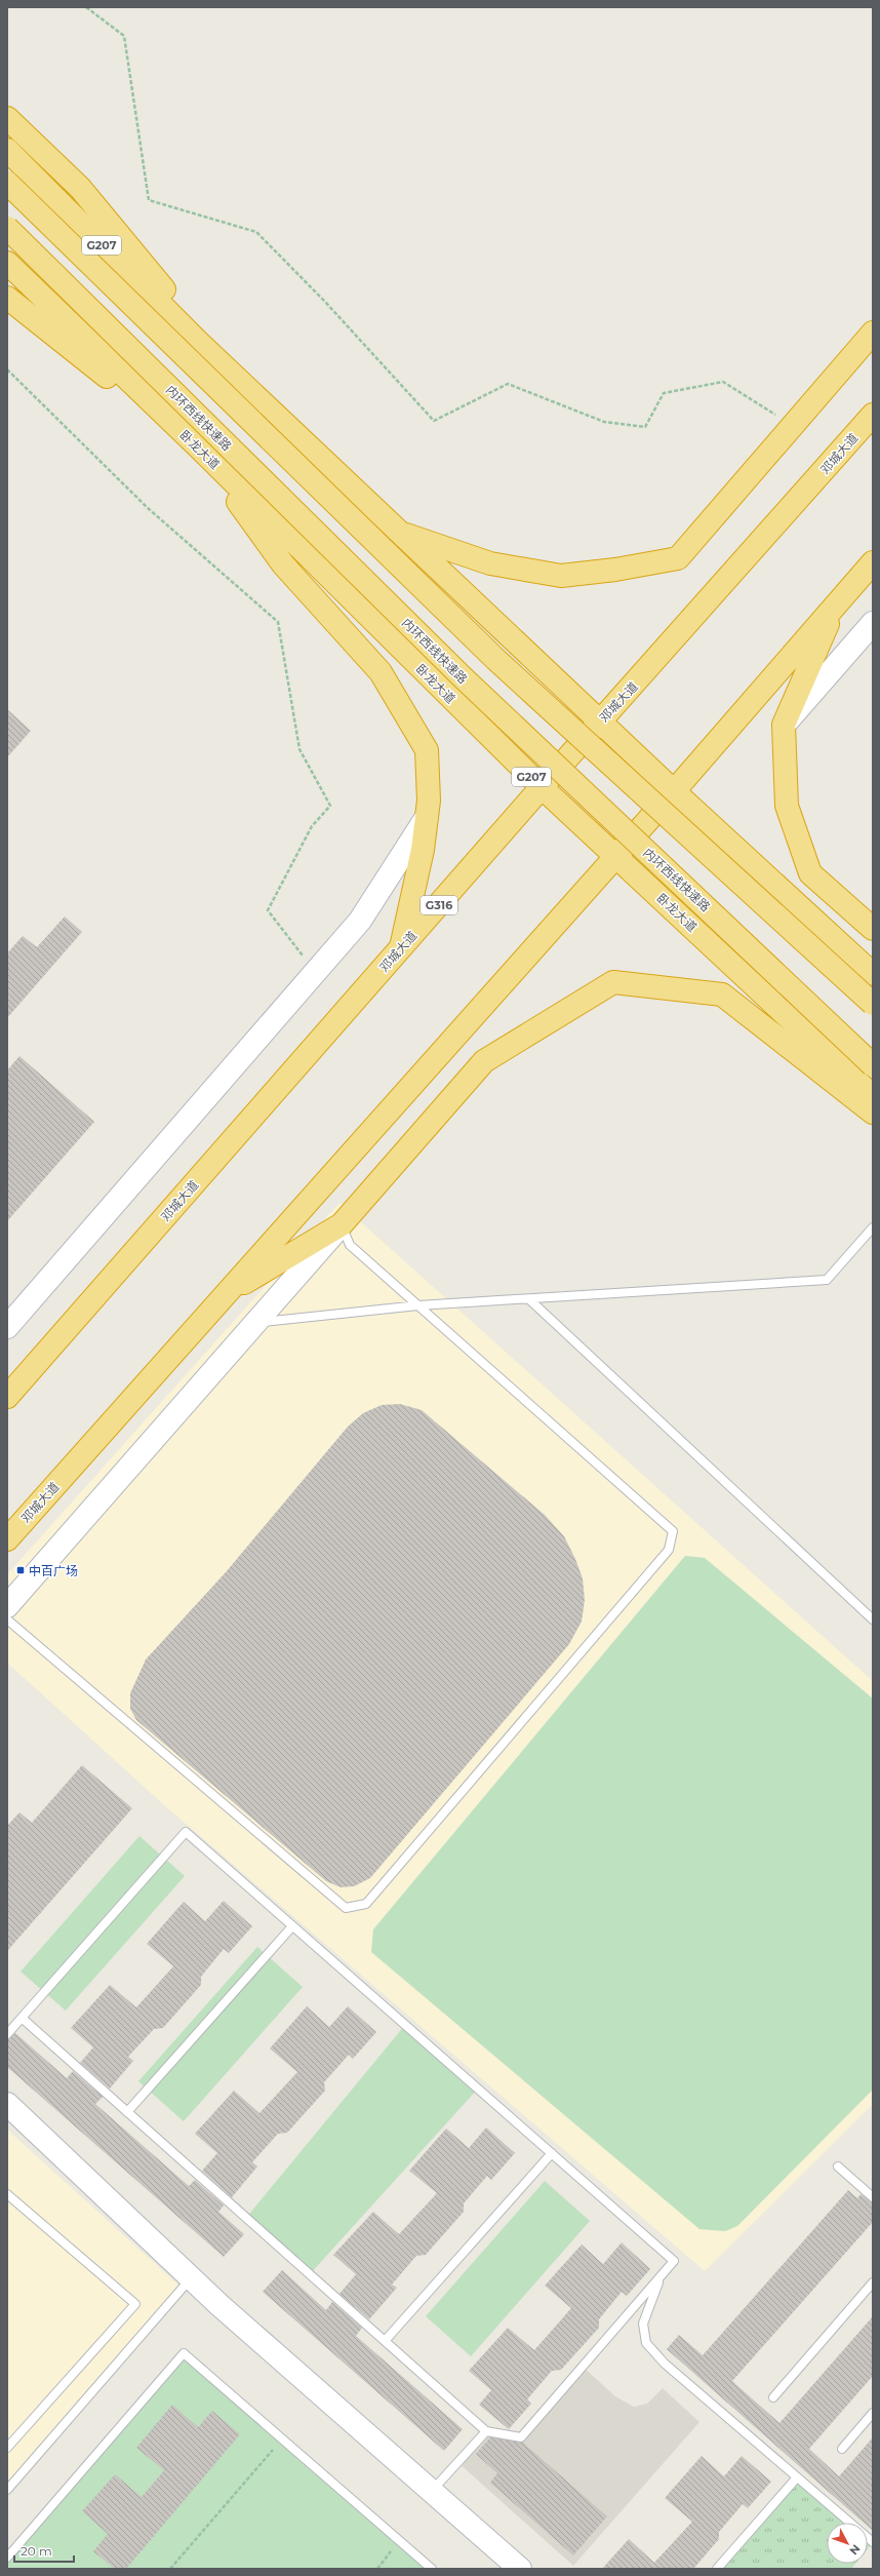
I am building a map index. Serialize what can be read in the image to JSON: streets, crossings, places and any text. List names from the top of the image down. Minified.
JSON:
{"streets":{"highway":["G207","内环西线快速路","卧龙大道","邓城大道","G316"]},"crossings":[["G207","邓城大道"],["卧龙大道","邓城大道"]],"places":{"transit":["中百广场"]},"scale_bar":"20 m","north":"bottom right"}
